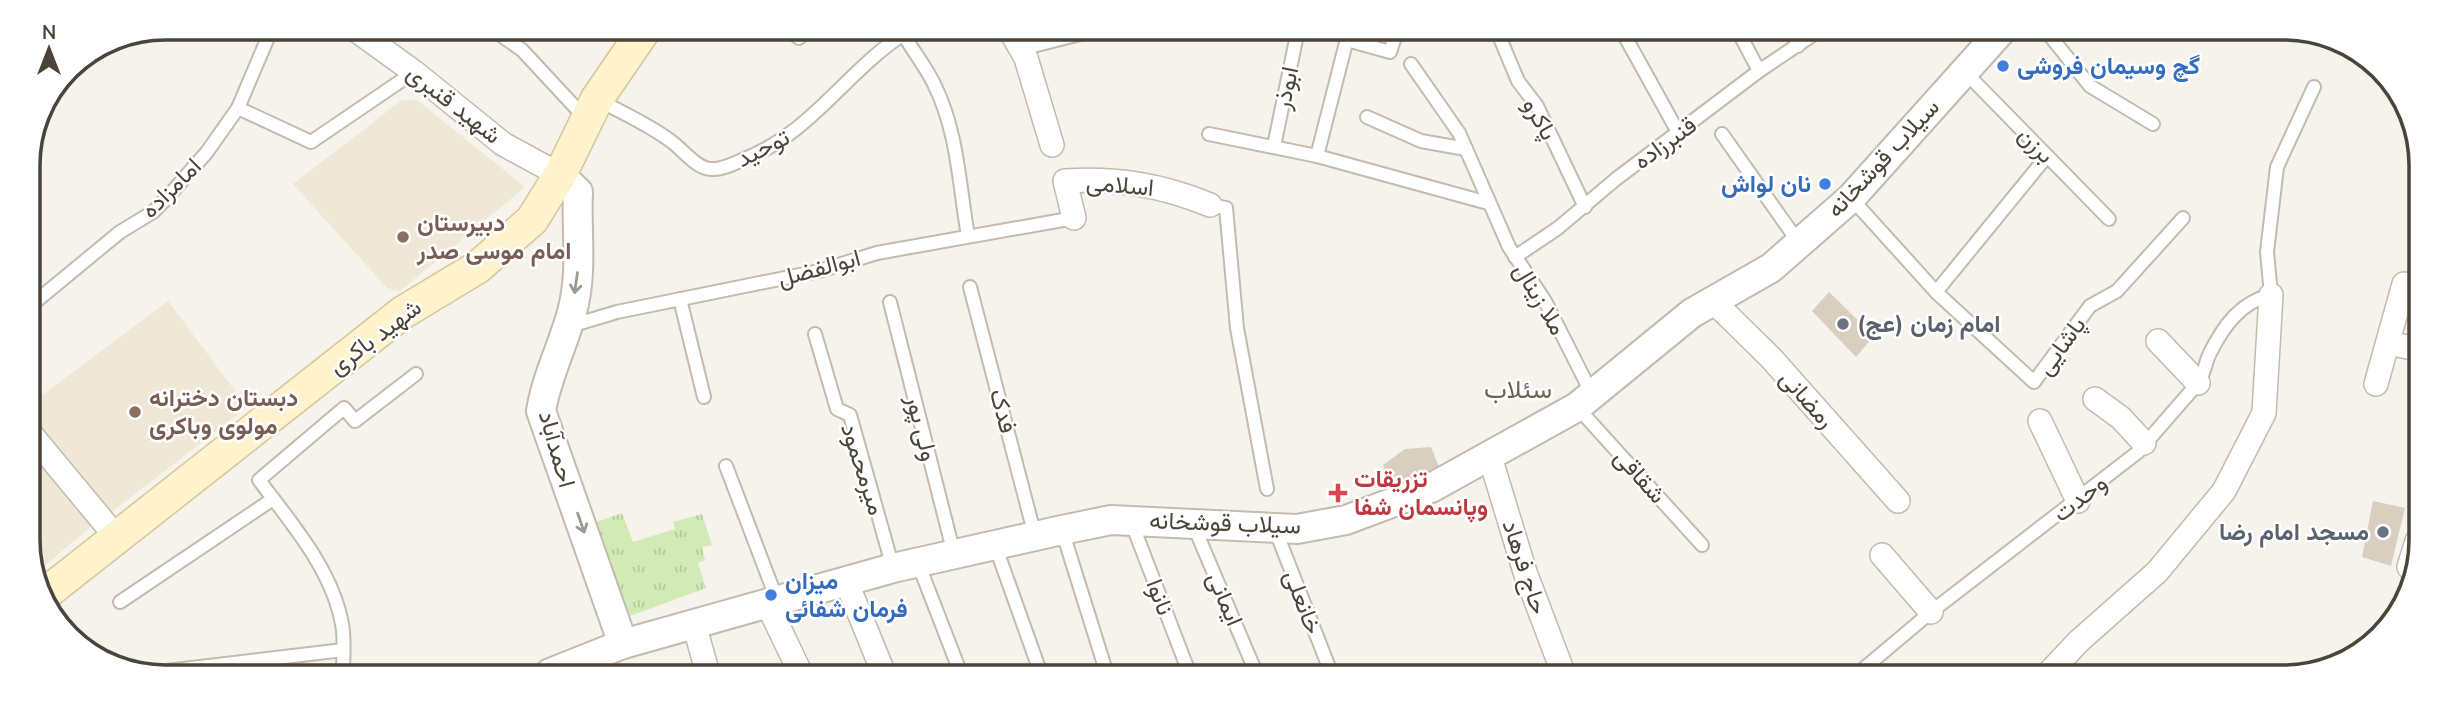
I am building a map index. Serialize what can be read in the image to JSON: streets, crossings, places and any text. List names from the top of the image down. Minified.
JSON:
{"streets":{"main road":["شهید باکری"],"street":["شهید قنبری","سیلاب قوشخانه","اسلامی","رمضانی","احمدآباد","حاج فرهاد"],"lane":["ابوذر","پاکرو","قنبرزاده","برزن","توحید","امامزاده","ابوالفضل","ملا زینال","پاشایی","فدک","ولی پور","میرمحمود","شقاقی","وحدت","نانوا","ایمانی","خانعلی"]},"crossings":[["شهید قنبری","شهید باکری"],["شهید قنبری","احمدآباد"],["پاکرو","قنبرزاده"],["قنبرزاده","ملا زینال"],["برزن","سیلاب قوشخانه"],["توحید","شهید باکری"],["سیلاب قوشخانه","ملا زینال"],["سیلاب قوشخانه","پاشایی"],["سیلاب قوشخانه","رمضانی"],["سیلاب قوشخانه","فدک"],["سیلاب قوشخانه","ولی پور"],["سیلاب قوشخانه","احمدآباد"],["سیلاب قوشخانه","میرمحمود"],["سیلاب قوشخانه","شقاقی"],["سیلاب قوشخانه","حاج فرهاد"],["سیلاب قوشخانه","نانوا"],["سیلاب قوشخانه","ایمانی"],["سیلاب قوشخانه","خانعلی"],["اسلامی","ابوالفضل"],["ابوالفضل","احمدآباد"],["ملا زینال","شقاقی"],["شهید باکری","احمدآباد"]],"one_way":["احمدآباد"],"districts":["سئلاب"],"places":{"other":["گچ وسیمان فروشی","نان لواش","دبیرستان امام موسی صدر","امام زمان (عج)","دبستان دخترانه مولوی وباکری","مسجد امام رضا","میزان فرمان شفائی"],"health":["تزریقات وپانسمان شفا"]},"north":"top"}
